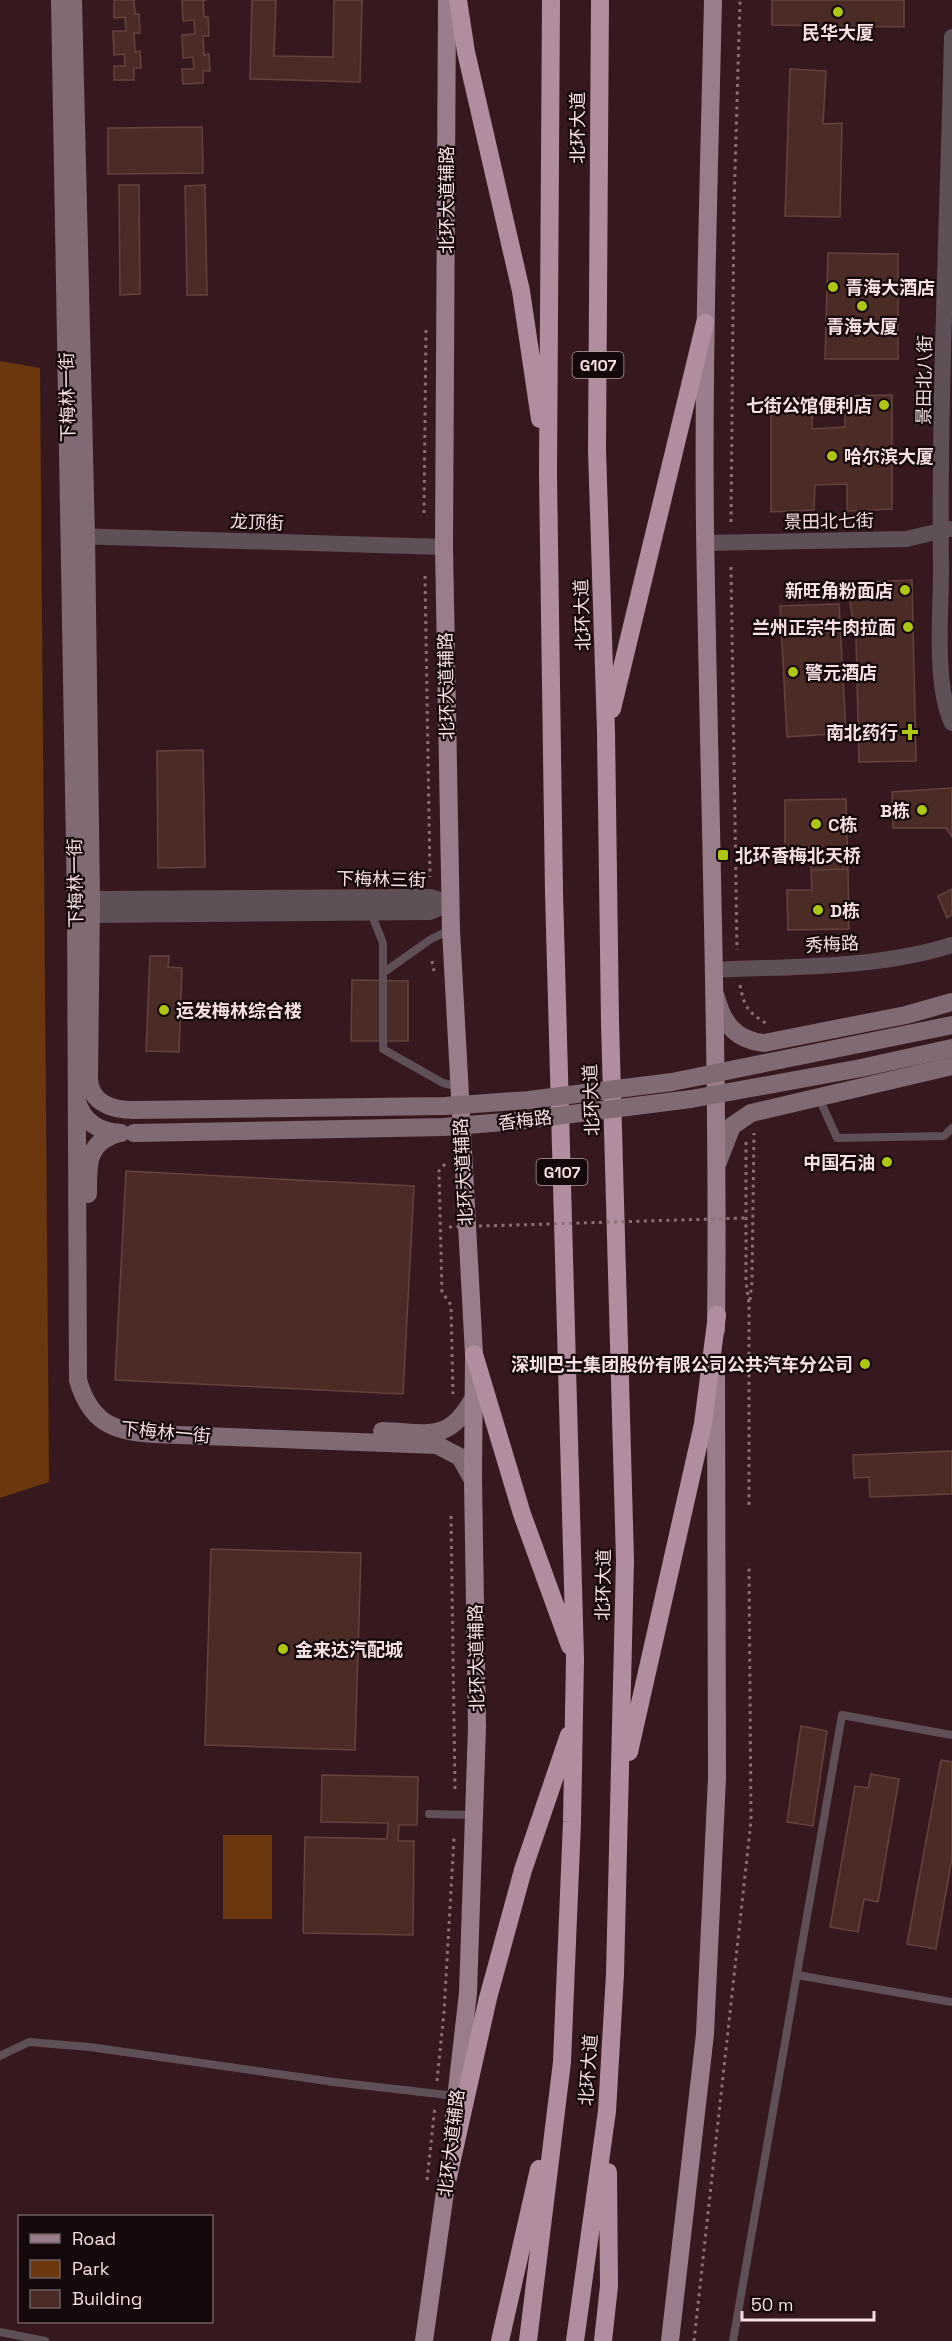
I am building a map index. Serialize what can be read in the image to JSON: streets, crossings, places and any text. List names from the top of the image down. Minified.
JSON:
{"streets":{"highway":["北环大道","G107"],"main road":["北环大道辅路"],"street":["景田北八街","下梅林一街","景田北七街","龙顶街","下梅林三街","秀梅路","香梅路"]},"crossings":[["北环大道辅路","龙顶街"],["北环大道辅路","下梅林三街"],["景田北八街","景田北七街"],["下梅林一街","龙顶街"],["下梅林一街","下梅林三街"],["下梅林一街","香梅路"]],"places":{"other":["民华大厦","青海大酒店","青海大厦","七街公馆便利店","哈尔滨大厦","新旺角粉面店","兰州正宗牛肉拉面","警元酒店","B栋","C栋","D栋","运发梅林综合楼","中国石油","深圳巴士集团股份有限公司公共汽车分公司","金来达汽配城"],"health":["南北药行"],"transit":["北环香梅北天桥"]},"legend":["Road","Park","Building"],"scale_bar":"50 m"}
